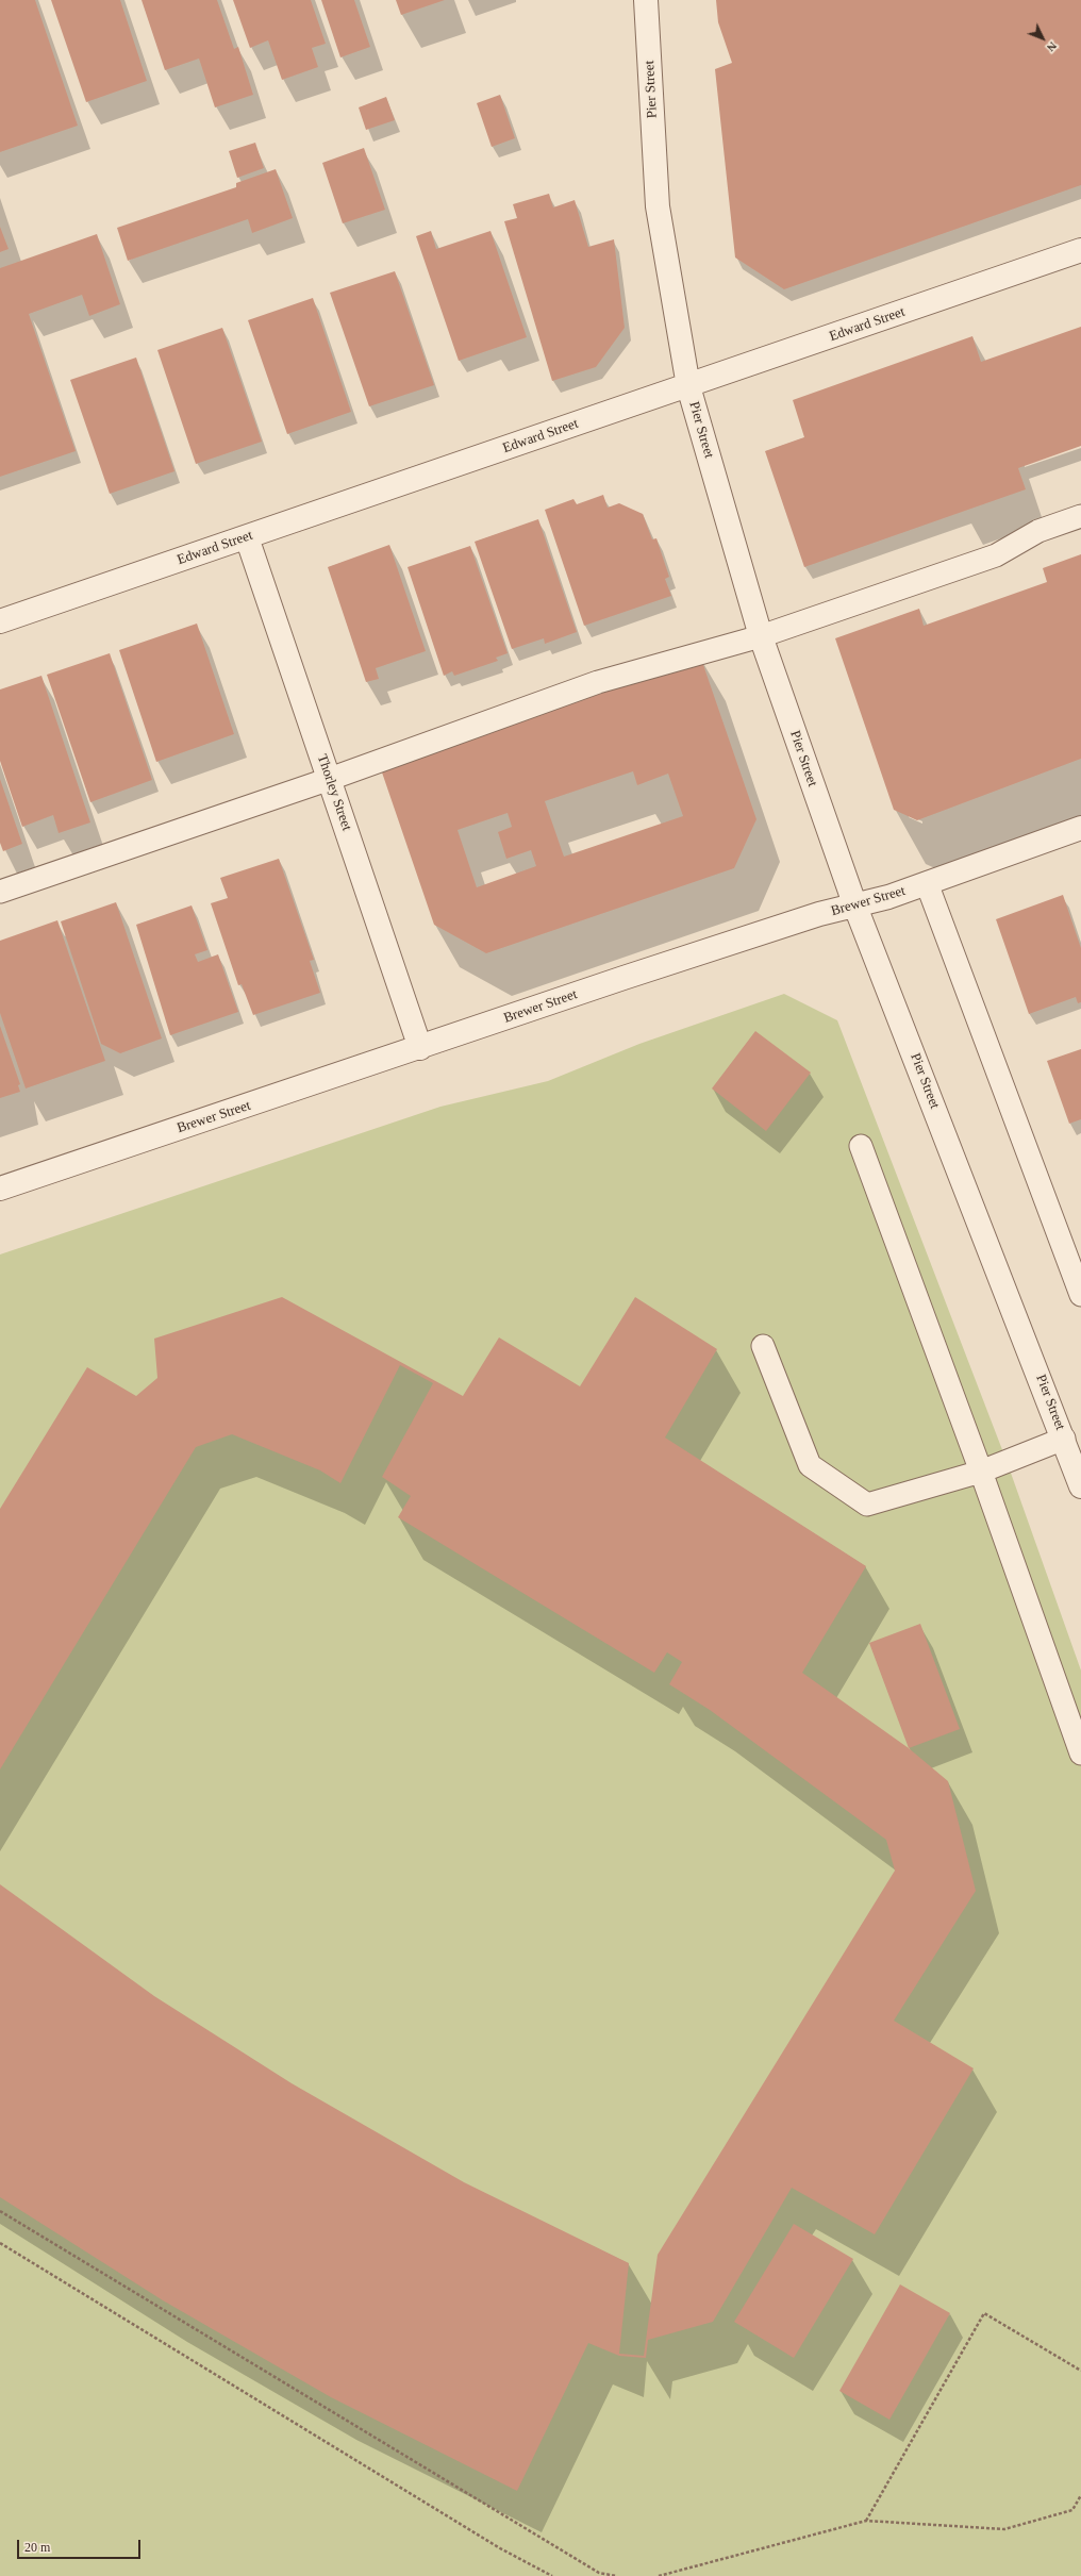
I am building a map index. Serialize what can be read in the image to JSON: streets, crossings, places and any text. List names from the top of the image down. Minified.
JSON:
{"streets":{"street":["Pier Street","Edward Street","Thorley Street","Brewer Street"]},"crossings":[["Pier Street","Edward Street"],["Pier Street","Brewer Street"],["Edward Street","Thorley Street"],["Thorley Street","Brewer Street"]],"scale_bar":"20 m","north":"bottom right"}
